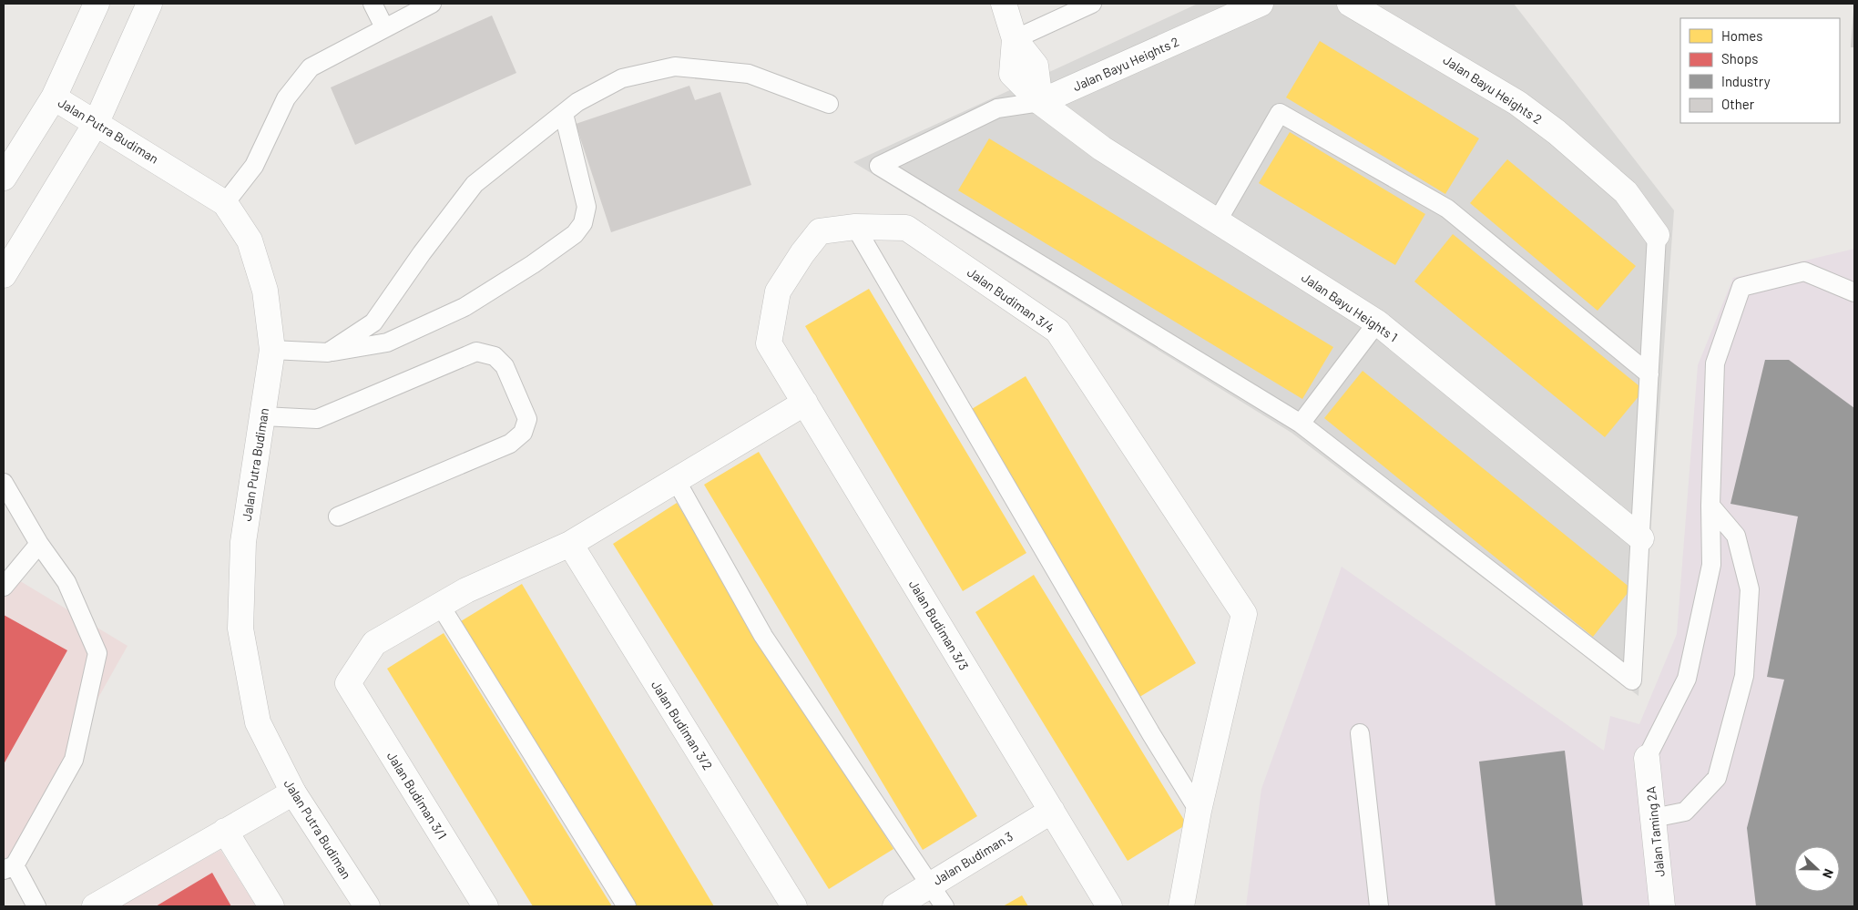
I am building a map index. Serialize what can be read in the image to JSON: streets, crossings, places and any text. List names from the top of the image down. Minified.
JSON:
{"streets":{"street":["Jalan Bayu Heights 2","Jalan Putra Budiman","Jalan Budiman 3/4","Jalan Bayu Heights 1","Jalan Budiman 3/3","Jalan Budiman 3/2","Jalan Budiman 3/1","Jalan Taming 2A","Jalan Budiman 3"]},"crossings":[["Jalan Bayu Heights 2","Jalan Bayu Heights 1"],["Jalan Budiman 3/4","Jalan Budiman 3/3"],["Jalan Budiman 3/3","Jalan Budiman 3"]],"legend":["Homes","Shops","Industry","Other"],"north":"right"}
